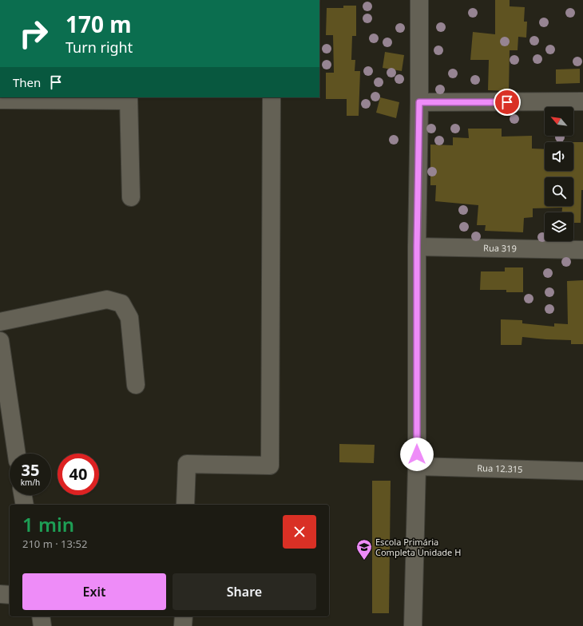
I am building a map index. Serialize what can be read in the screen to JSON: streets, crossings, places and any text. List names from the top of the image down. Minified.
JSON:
{"streets":{"street":["Rua 319","Rua 12.315"]},"places":{"school or university":["Escola Primária Completa Unidade H"]},"north":"top left","page":{"turn":["170 m","Turn right"],"then":"Then","speed":"35 km/h","limit":"40","heading":["1 min","210 m · 13:52"],"buttons":["Exit","Share"]}}
